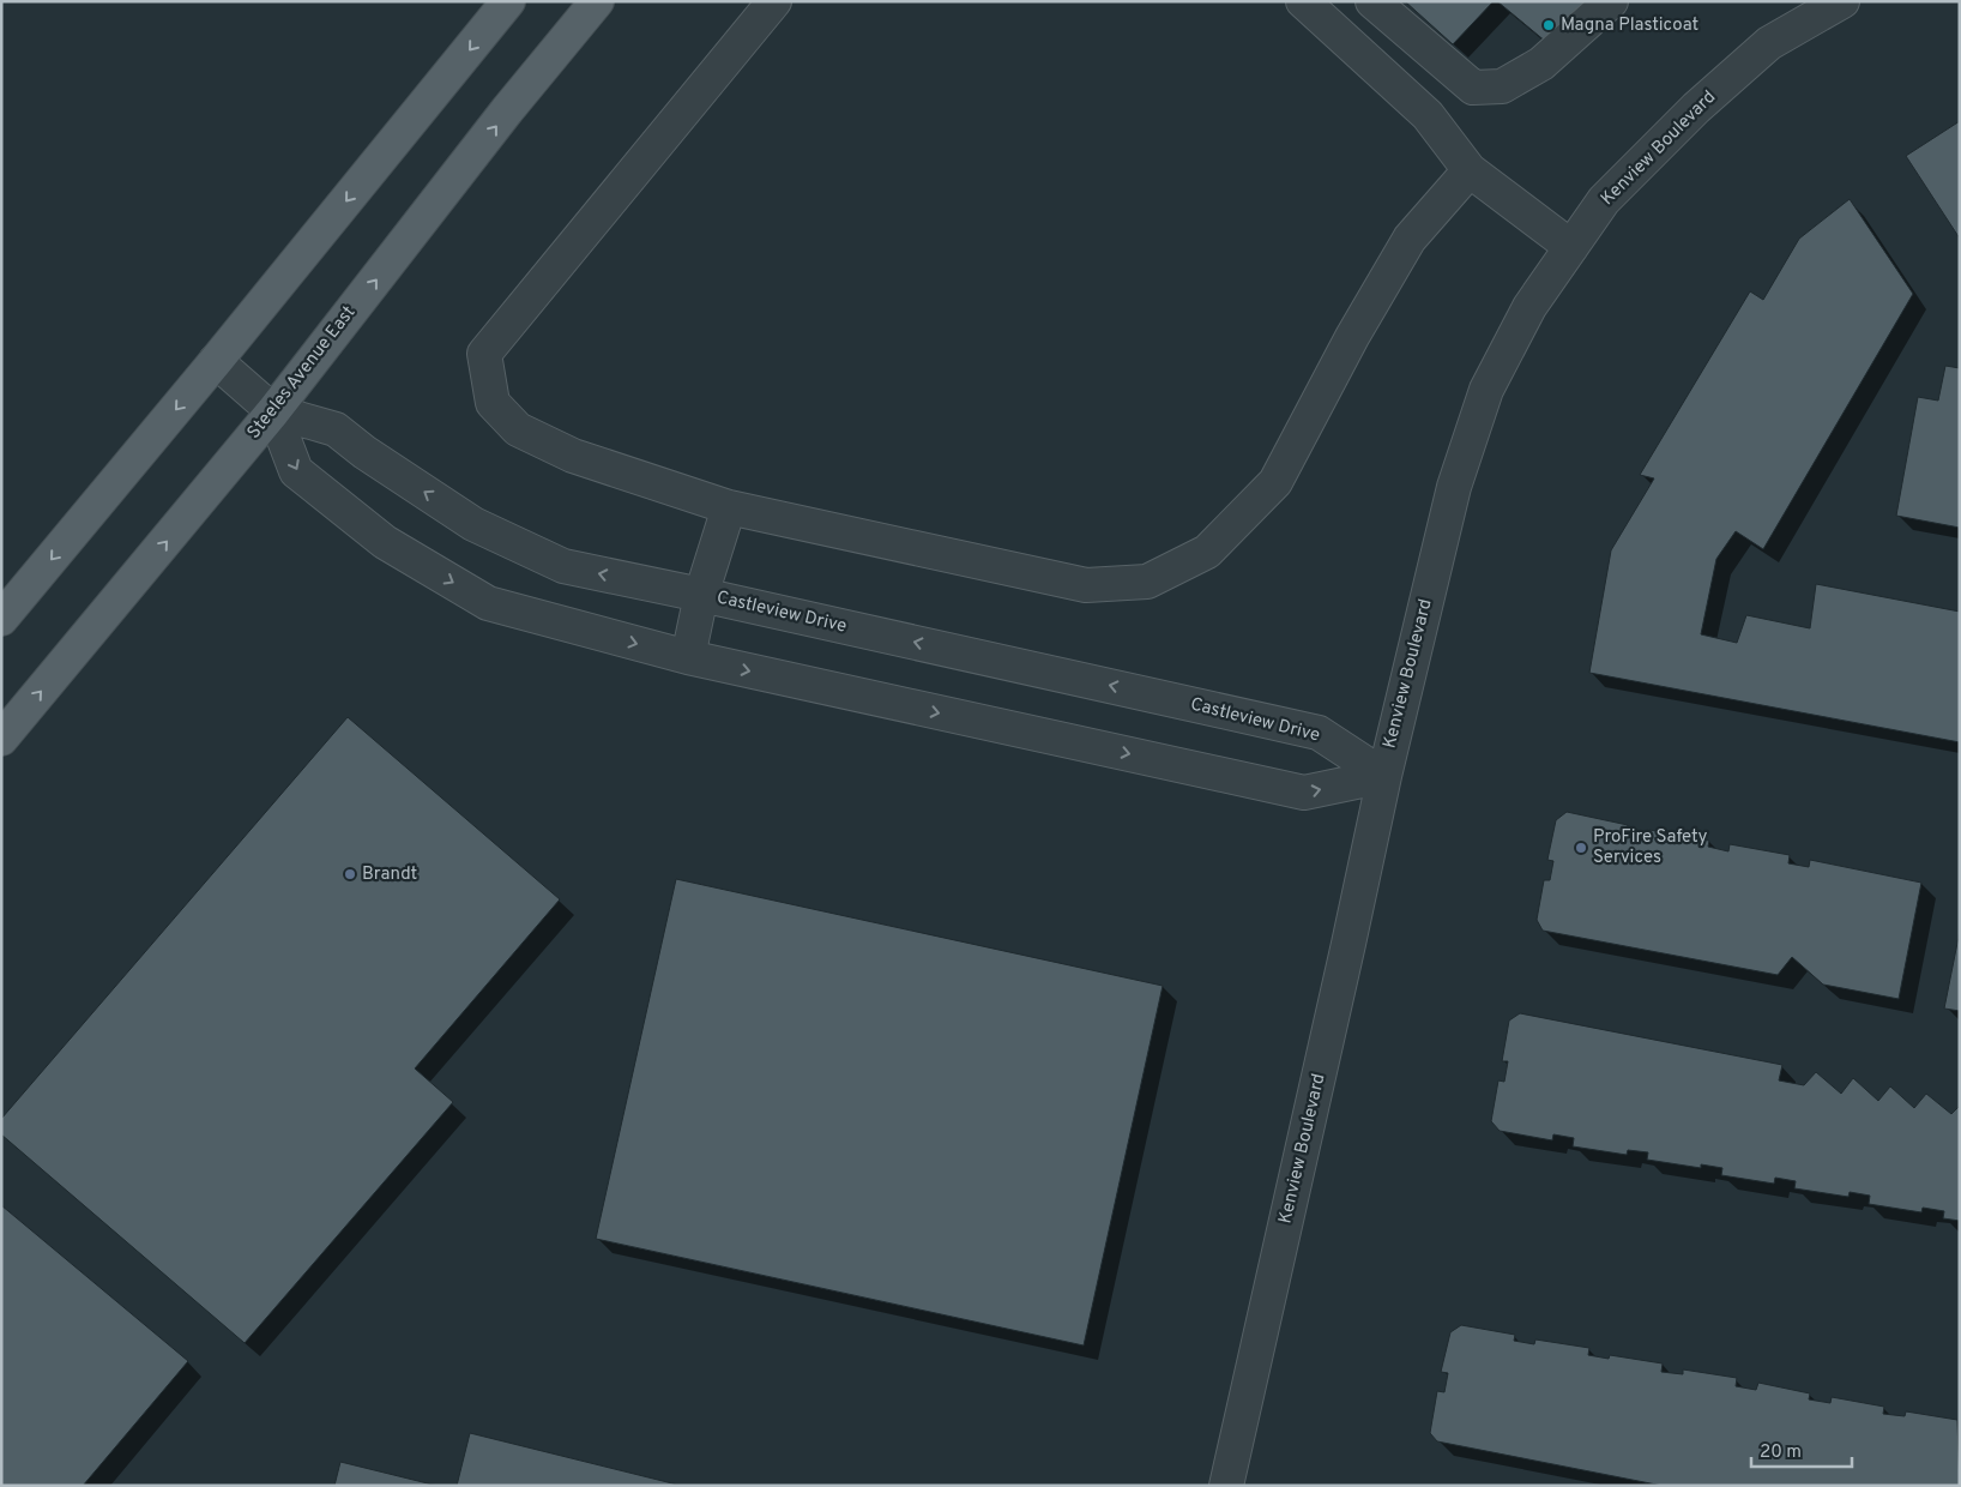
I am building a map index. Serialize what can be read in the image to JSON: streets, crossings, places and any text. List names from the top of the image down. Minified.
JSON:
{"streets":{"main road":["Steeles Avenue East"],"street":["Kenview Boulevard","Castleview Drive"]},"crossings":[["Kenview Boulevard","Castleview Drive"],["Steeles Avenue East","Castleview Drive"]],"places":["Magna Plasticoat","ProFire Safety Services","Brandt"],"scale_bar":"20 m"}
